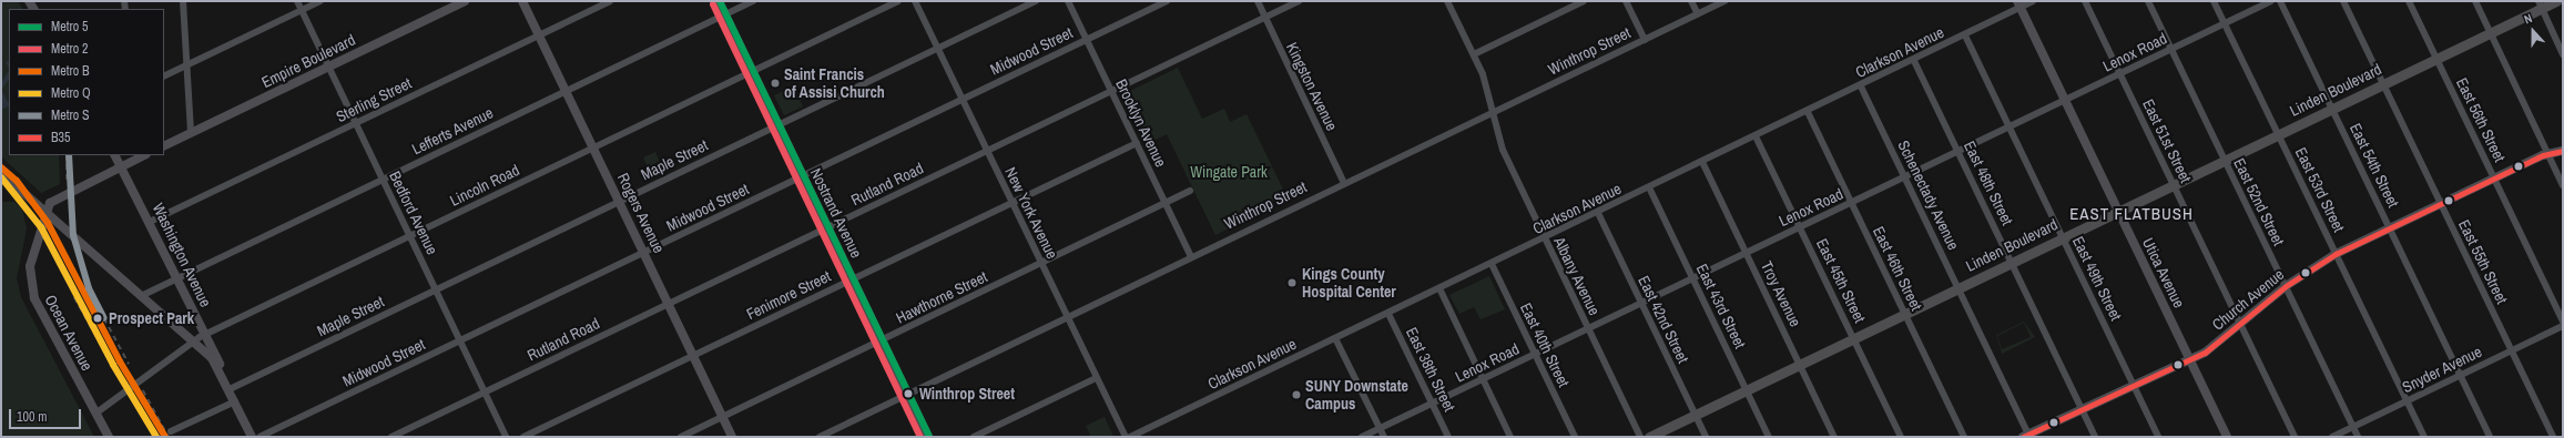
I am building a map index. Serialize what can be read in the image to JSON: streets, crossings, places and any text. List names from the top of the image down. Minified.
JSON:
{"streets":{"highway":["Linden Boulevard"],"main road":["Empire Boulevard","Rogers Avenue","Nostrand Avenue","Washington Avenue","Utica Avenue","Church Avenue","Ocean Avenue"],"street":["Midwood Street","Winthrop Street","Clarkson Avenue","Lenox Road","Kingston Avenue","Sterling Street","East 56th Street","Brooklyn Avenue","Lefferts Avenue","East 51st Street","Maple Street","East 54th Street","East 48th Street","Rutland Road","Lincoln Road","East 53rd Street","Schenectady Avenue","East 52nd Street","Bedford Avenue","New York Avenue","East 55th Street","East 46th Street","Albany Avenue","East 49th Street","East 45th Street","Troy Avenue","Fenimore Street","Hawthorne Street","East 43rd Street","East 42nd Street","East 40th Street","East 38th Street","Snyder Avenue"]},"crossings":[["Midwood Street","Brooklyn Avenue"],["Midwood Street","Bedford Avenue"],["Midwood Street","Rogers Avenue"],["Midwood Street","Nostrand Avenue"],["Midwood Street","New York Avenue"],["Winthrop Street","Kingston Avenue"],["Winthrop Street","Brooklyn Avenue"],["Winthrop Street","Nostrand Avenue"],["Winthrop Street","New York Avenue"],["Winthrop Street","Albany Avenue"],["Clarkson Avenue","East 48th Street"],["Clarkson Avenue","Schenectady Avenue"],["Clarkson Avenue","East 46th Street"],["Clarkson Avenue","Utica Avenue"],["Clarkson Avenue","Albany Avenue"],["Clarkson Avenue","East 49th Street"],["Clarkson Avenue","East 45th Street"],["Clarkson Avenue","Troy Avenue"],["Clarkson Avenue","East 43rd Street"],["Clarkson Avenue","East 42nd Street"],["Clarkson Avenue","East 40th Street"],["Clarkson Avenue","East 38th Street"],["Lenox Road","East 51st Street"],["Lenox Road","East 48th Street"],["Lenox Road","East 53rd Street"],["Lenox Road","Schenectady Avenue"],["Lenox Road","East 52nd Street"],["Lenox Road","East 46th Street"],["Lenox Road","Utica Avenue"],["Lenox Road","Albany Avenue"],["Lenox Road","East 49th Street"],["Lenox Road","East 45th Street"],["Lenox Road","Troy Avenue"],["Lenox Road","East 43rd Street"],["Lenox Road","East 42nd Street"],["Lenox Road","East 40th Street"],["Lenox Road","East 38th Street"],["Empire Boulevard","Bedford Avenue"],["Kingston Avenue","Rutland Road"],["Linden Boulevard","East 56th Street"],["Linden Boulevard","East 51st Street"],["Linden Boulevard","East 54th Street"],["Linden Boulevard","East 48th Street"],["Linden Boulevard","East 53rd Street"],["Linden Boulevard","Schenectady Avenue"],["Linden Boulevard","East 52nd Street"],["Linden Boulevard","East 55th Street"],["Linden Boulevard","East 46th Street"],["Linden Boulevard","Utica Avenue"],["Linden Boulevard","East 49th Street"],["Linden Boulevard","East 45th Street"],["Linden Boulevard","Troy Avenue"],["Linden Boulevard","East 43rd Street"],["Linden Boulevard","East 42nd Street"],["Sterling Street","Bedford Avenue"],["Sterling Street","Rogers Avenue"],["Sterling Street","Washington Avenue"],["East 56th Street","Church Avenue"],["Brooklyn Avenue","Rutland Road"],["Brooklyn Avenue","Fenimore Street"],["Brooklyn Avenue","Hawthorne Street"],["Lefferts Avenue","Bedford Avenue"],["Lefferts Avenue","Rogers Avenue"],["Lefferts Avenue","Nostrand Avenue"],["Lefferts Avenue","Washington Avenue"],["East 51st Street","Church Avenue"],["Maple Street","Bedford Avenue"],["Maple Street","Rogers Avenue"],["Maple Street","Nostrand Avenue"],["Maple Street","New York Avenue"],["East 54th Street","Church Avenue"],["East 54th Street","Snyder Avenue"],["East 48th Street","Church Avenue"],["Rutland Road","Bedford Avenue"],["Rutland Road","Rogers Avenue"],["Rutland Road","Nostrand Avenue"],["Rutland Road","New York Avenue"],["Lincoln Road","Bedford Avenue"],["Lincoln Road","Rogers Avenue"],["Lincoln Road","Nostrand Avenue"],["Lincoln Road","Washington Avenue"],["Lincoln Road","Ocean Avenue"],["East 53rd Street","Church Avenue"],["East 53rd Street","Snyder Avenue"],["Schenectady Avenue","Church Avenue"],["East 52nd Street","Church Avenue"],["East 52nd Street","Snyder Avenue"],["Rogers Avenue","Fenimore Street"],["Rogers Avenue","Hawthorne Street"],["Nostrand Avenue","Fenimore Street"],["Nostrand Avenue","Hawthorne Street"],["New York Avenue","Fenimore Street"],["New York Avenue","Hawthorne Street"],["East 55th Street","Church Avenue"],["East 55th Street","Snyder Avenue"],["Utica Avenue","Church Avenue"],["East 49th Street","Church Avenue"]],"districts":["EAST FLATBUSH"],"parks":["Wingate Park"],"places":["Saint Francis of Assisi Church","Kings County Hospital Center","Prospect Park","Winthrop Street","SUNY Downstate Campus"],"lines":["metro line 5","metro line 2","transit line B35","metro line S","metro line B","metro line Q"],"legend":["Metro 5","Metro 2","Metro B","Metro Q","Metro S","B35"],"scale_bar":"100 m","north":"top"}
